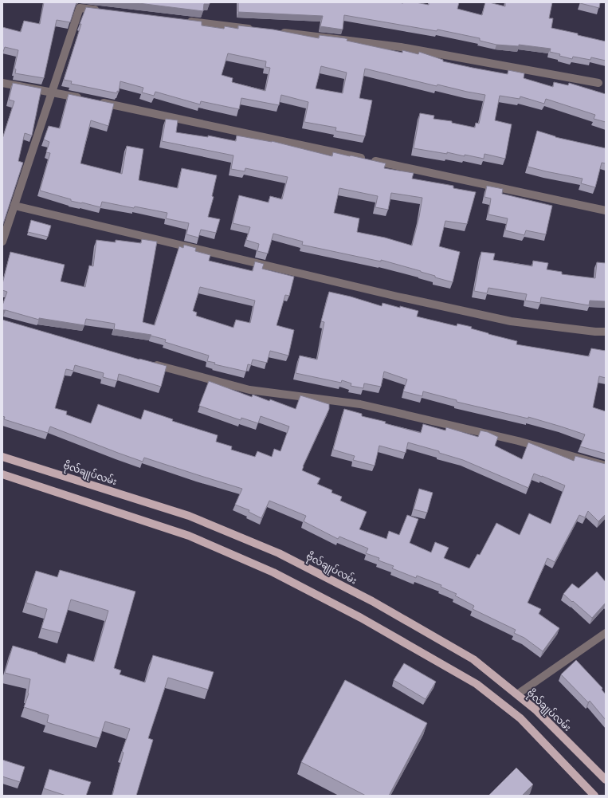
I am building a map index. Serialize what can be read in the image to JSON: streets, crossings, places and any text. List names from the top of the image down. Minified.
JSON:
{"streets":{"main road":["ဗိုလ်ချုပ်လမ်း"]}}
